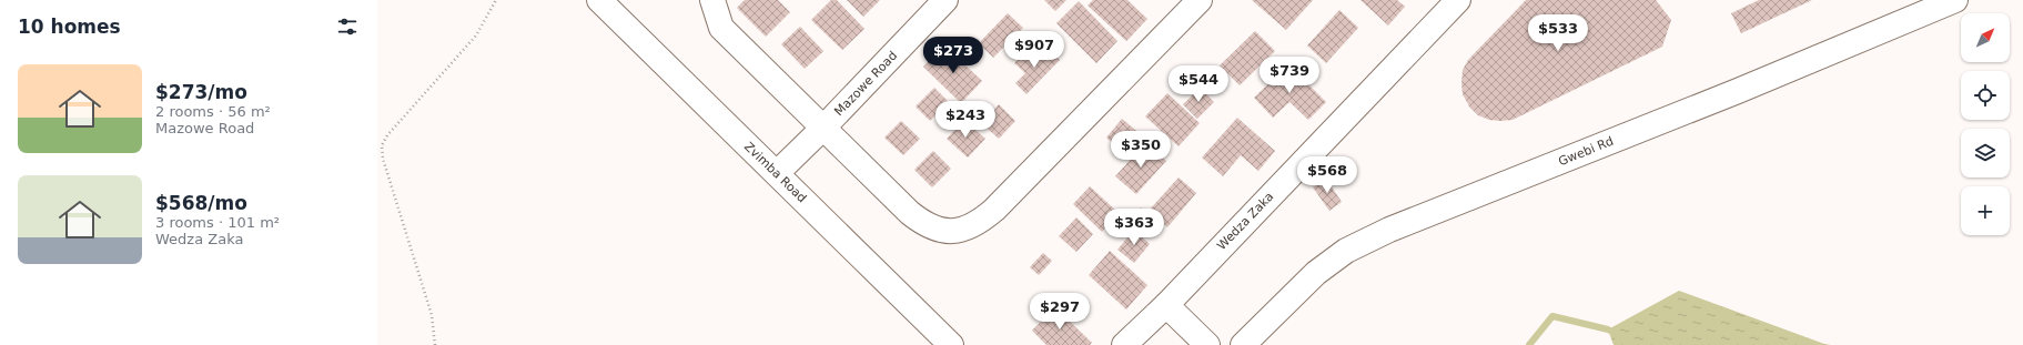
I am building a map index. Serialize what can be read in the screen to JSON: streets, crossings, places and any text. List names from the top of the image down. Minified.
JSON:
{"streets":{"street":["Mazowe Road","Gwebi Rd","Zvimba Road","Wedza Zaka"]},"crossings":[["Mazowe Road","Zvimba Road"]],"north":"top right","page":{"heading":"10 homes","map_buttons":"+","price":["$533","$907","$273","$739","$544","$243","$350","$568","$363","$297"],"list":[{"name":"$273/mo","note":"2 rooms · 56 m² · Mazowe Road"},{"name":"$568/mo","note":"3 rooms · 101 m² · Wedza Zaka"}]}}
